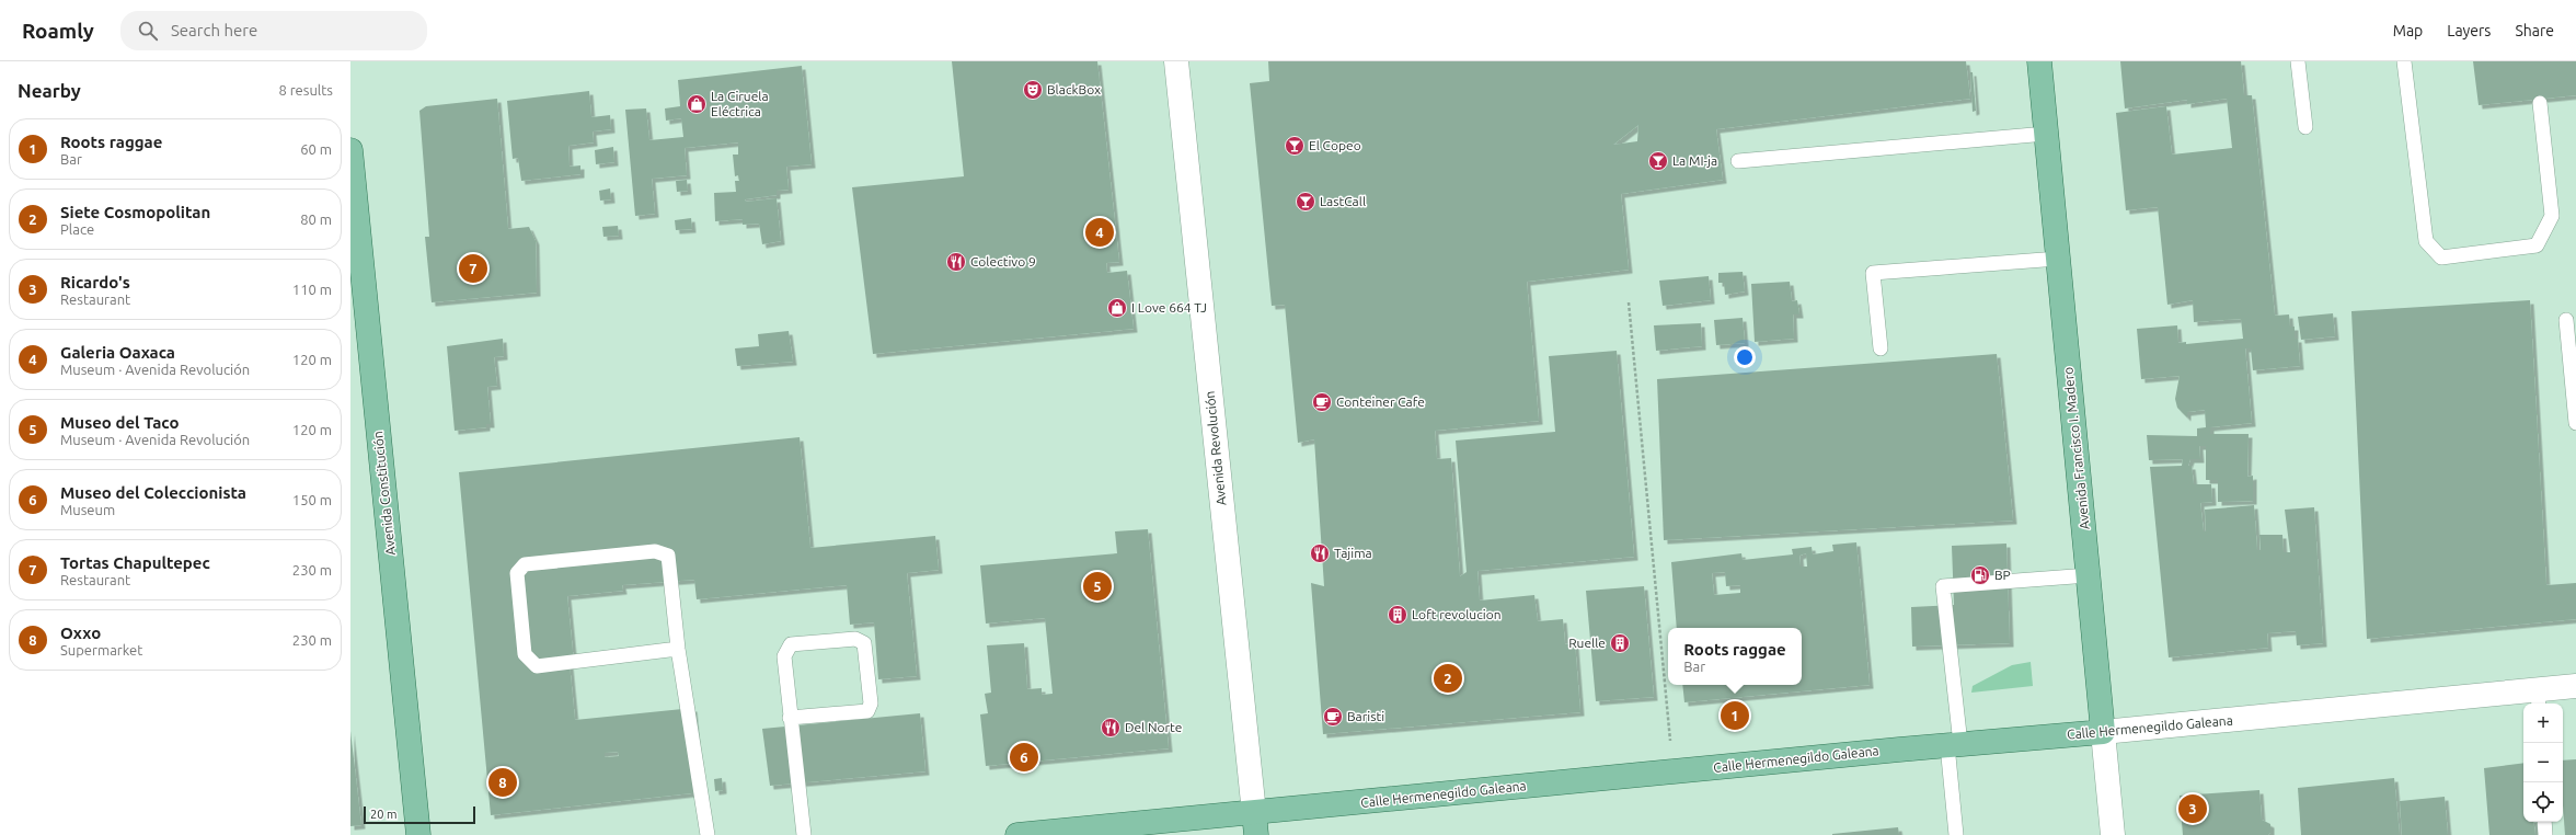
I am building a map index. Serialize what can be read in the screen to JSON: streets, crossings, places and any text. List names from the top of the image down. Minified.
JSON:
{"streets":{"main road":["Avenida Francisco I. Madero","Avenida Constitución","Calle Hermenegildo Galeana"],"street":["Avenida Revolución"]},"crossings":[["Avenida Revolución","Calle Hermenegildo Galeana"],["Avenida Francisco I. Madero","Calle Hermenegildo Galeana"]],"places":{"theatre":["BlackBox"],"shop":["La Ciruela Eléctrica","I Love 664 TJ"],"bar":["El Copeo","La MI-ja","LastCall"],"restaurant":["Colectivo 9","Tajima","Del Norte"],"cafe":["Conteiner Cafe","Baristi"],"fuel station":["BP"],"building":["Loft revolucion","Ruelle"]},"scale_bar":"20 m","page":{"header":"Roamly","search":"Search here","nav":["Map","Layers","Share"],"heading":["Nearby","8 results"],"list":[{"mark":"1","name":"Roots raggae","note":"Bar","value":"60 m"},{"mark":"2","name":"Siete Cosmopolitan","note":"Place","value":"80 m"},{"mark":"3","name":"Ricardo's","note":"Restaurant","value":"110 m"},{"mark":"4","name":"Galeria Oaxaca","note":"Museum · Avenida Revolución","value":"120 m"},{"mark":"5","name":"Museo del Taco","note":"Museum · Avenida Revolución","value":"120 m"},{"mark":"6","name":"Museo del Coleccionista","note":"Museum","value":"150 m"},{"mark":"7","name":"Tortas Chapultepec","note":"Restaurant","value":"230 m"},{"mark":"8","name":"Oxxo","note":"Supermarket","value":"230 m"}],"pins":["4","7","5","2","1","6","8","3"],"popup":["Roots raggae","Bar"],"map_buttons":["+","−"],"scale":"20 m"}}
